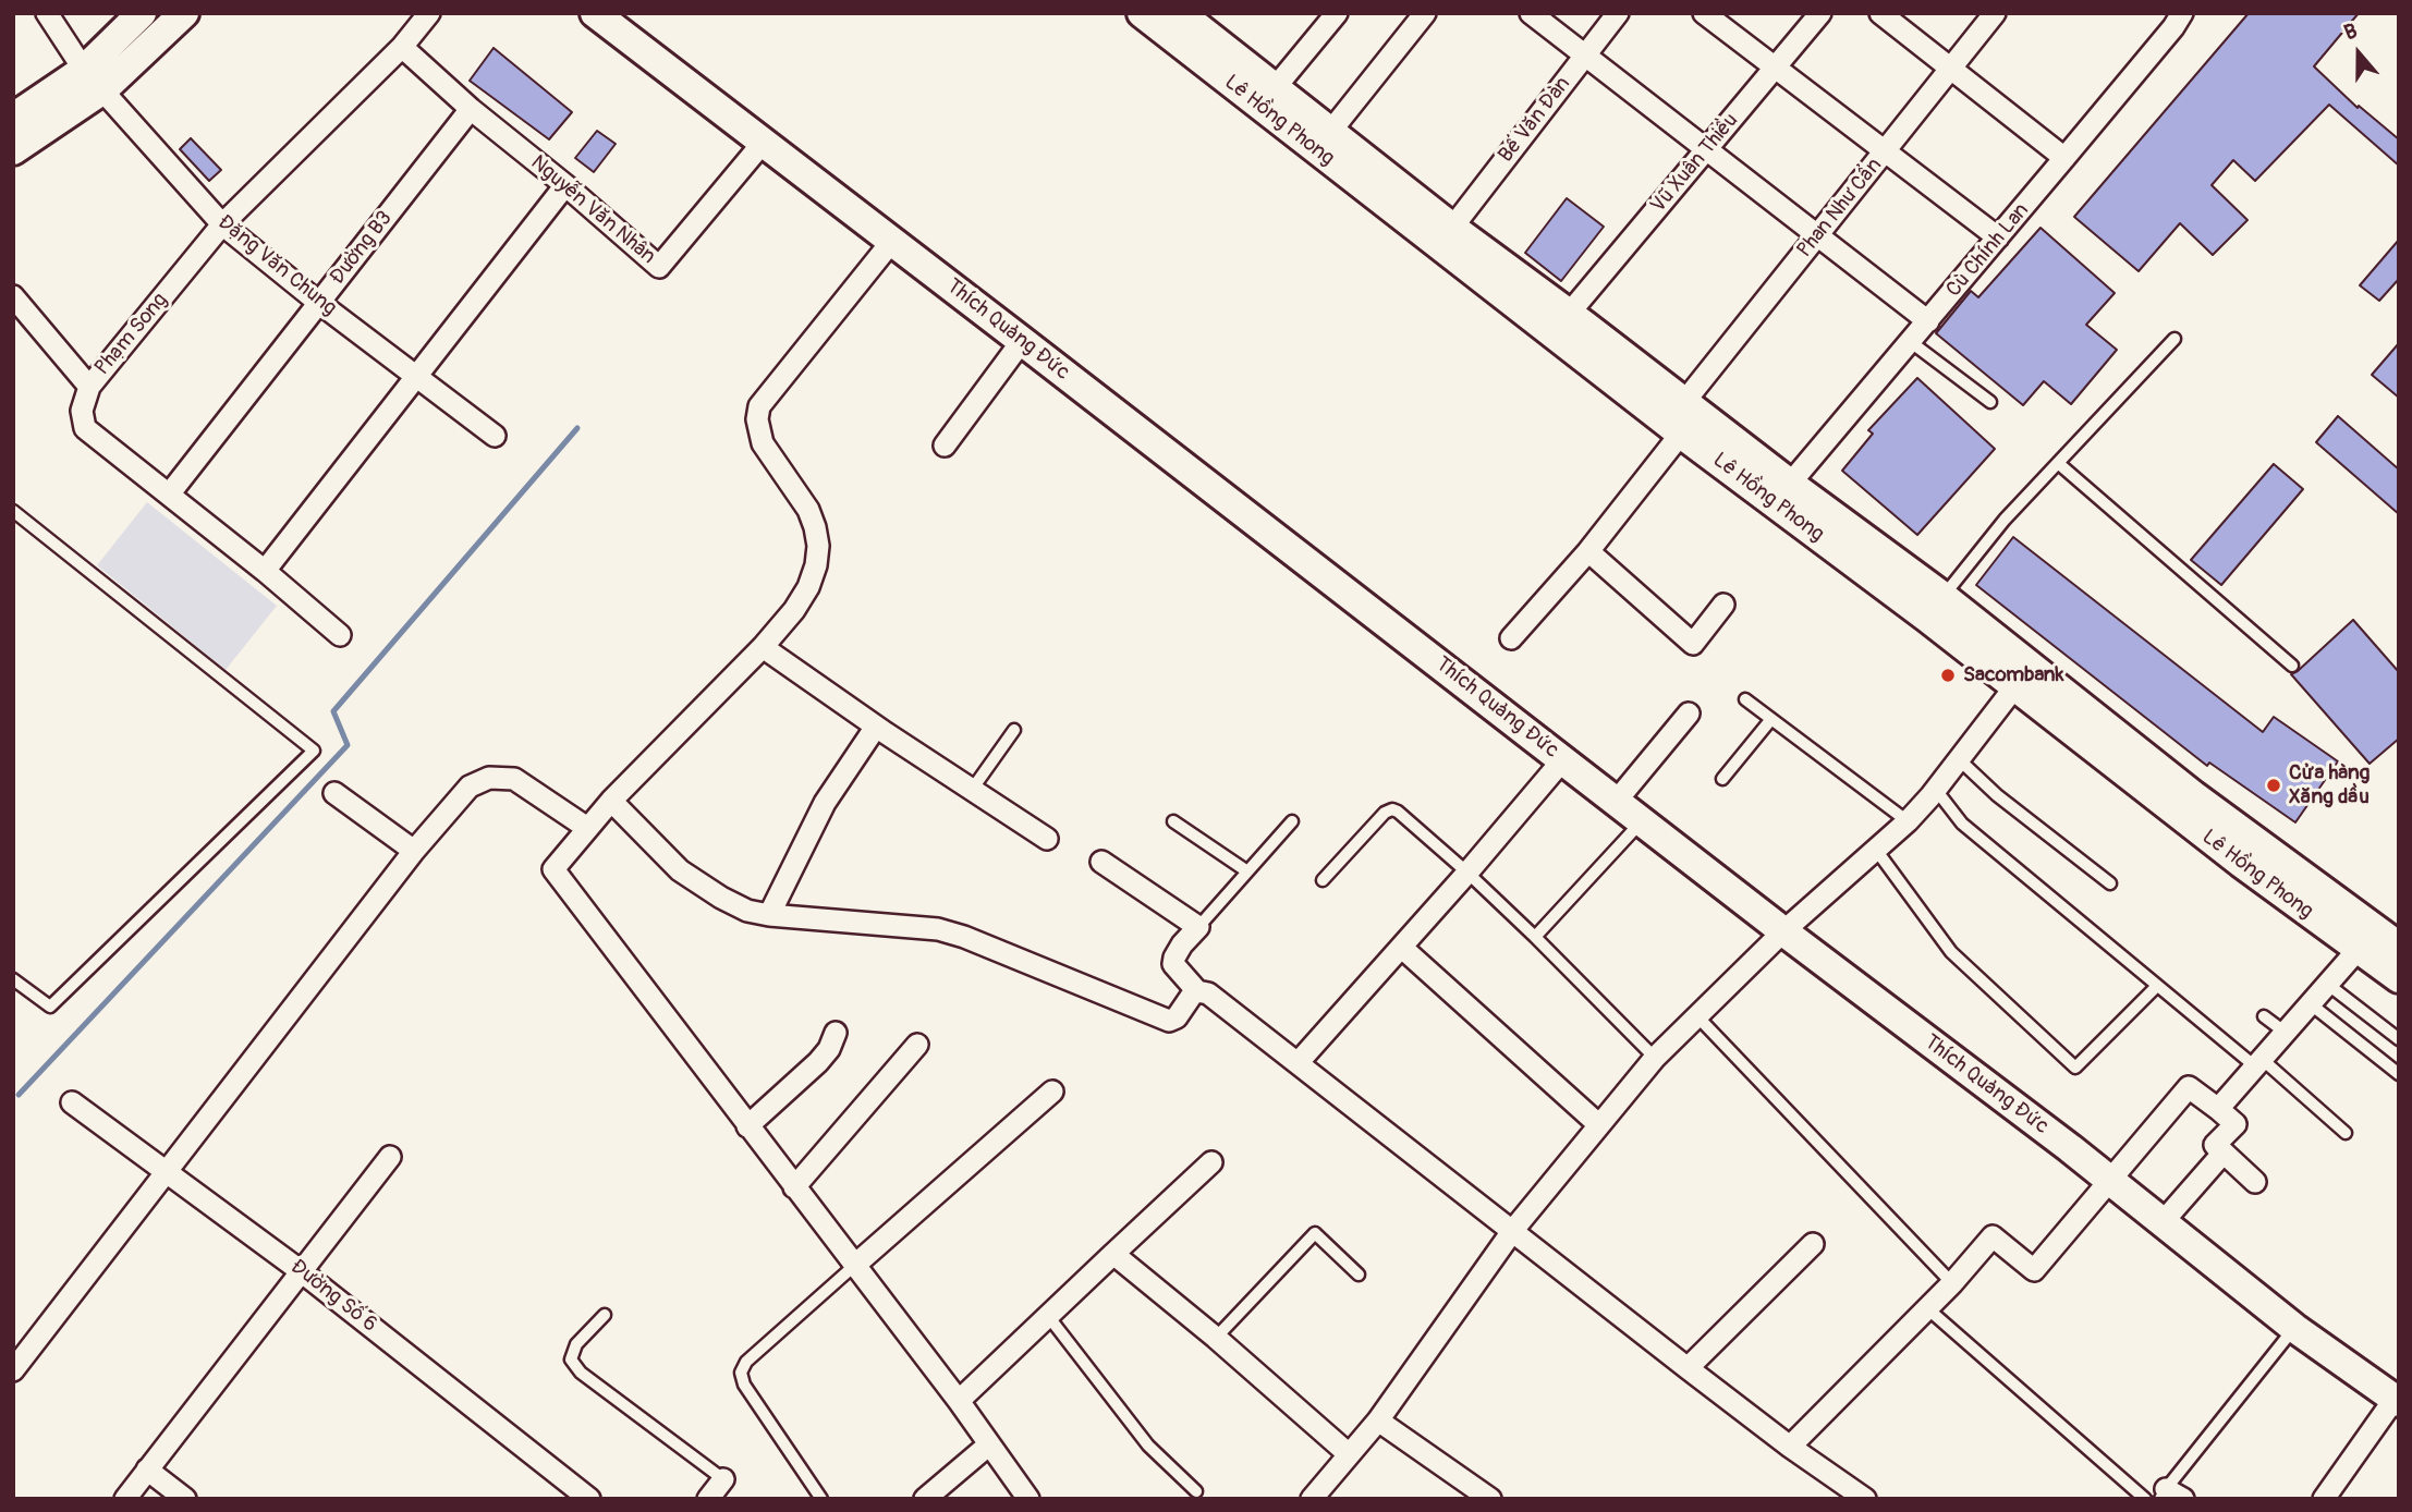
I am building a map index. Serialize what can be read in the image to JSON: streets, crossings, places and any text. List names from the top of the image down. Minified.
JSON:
{"streets":{"main road":["Lê Hồng Phong","Thích Quảng Đức"],"street":["Bế Văn Đàn","Vũ Xuân Thiều","Phan Như Cẩn","Nguyễn Văn Nhân","Đường B3","Cù Chính Lan","Đặng Văn Chung","Phạm Song","Đường Số 6"]},"crossings":[["Bế Văn Đàn","Lê Hồng Phong"],["Lê Hồng Phong","Vũ Xuân Thiều"],["Lê Hồng Phong","Phan Như Cẩn"],["Lê Hồng Phong","Cù Chính Lan"],["Nguyễn Văn Nhân","Đường B3"],["Nguyễn Văn Nhân","Thích Quảng Đức"],["Nguyễn Văn Nhân","Phạm Song"],["Đường B3","Đặng Văn Chung"],["Đường B3","Phạm Song"],["Đặng Văn Chung","Phạm Song"]],"places":["Sacombank","Cửa hàng Xăng dầu"],"north":"top"}
